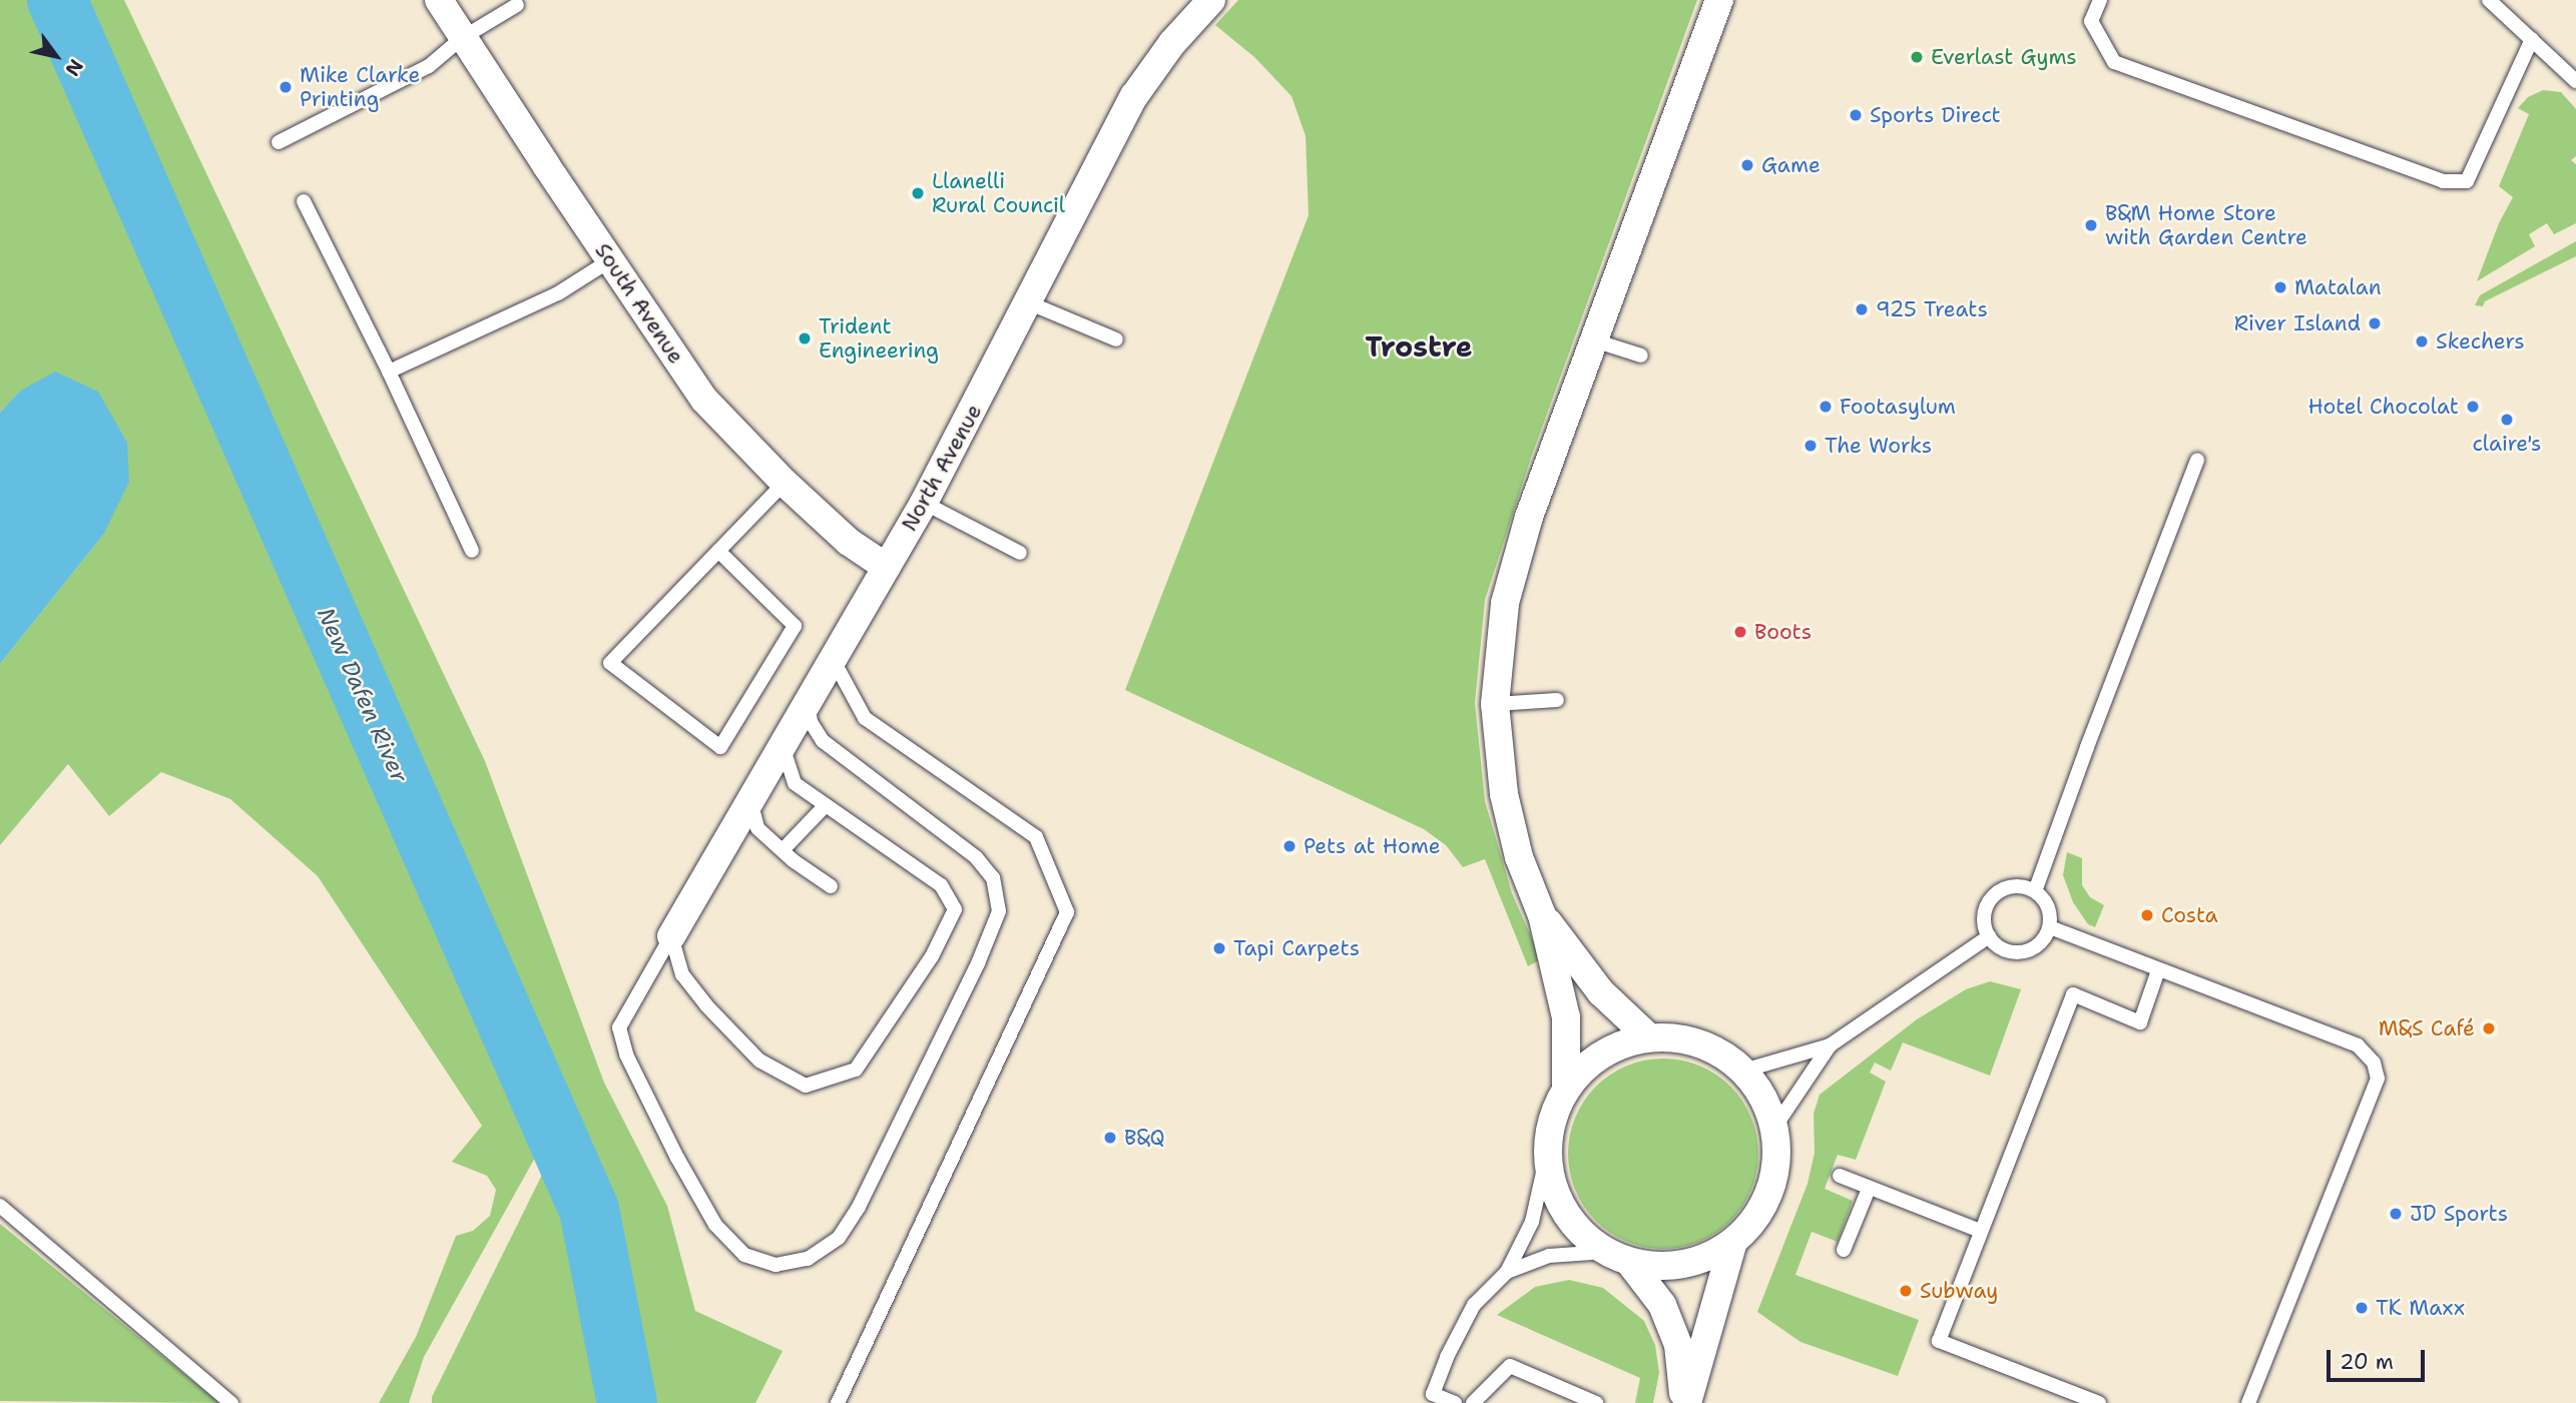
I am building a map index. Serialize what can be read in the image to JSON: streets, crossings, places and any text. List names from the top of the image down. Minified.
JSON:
{"streets":{"street":["South Avenue","North Avenue"]},"crossings":[["South Avenue","North Avenue"]],"districts":["Trostre"],"water":["New Dafen River"],"places":["Everlast Gyms","Mike Clarke Printing","Sports Direct","Game","Llanelli Rural Council","B&M Home Store with Garden Centre","Matalan","925 Treats","River Island","Trident Engineering","Skechers","Footasylum","Hotel Chocolat","claire's","The Works","Boots","Pets at Home","Costa","Tapi Carpets","M&S Café","B&Q","JD Sports","Subway","TK Maxx"],"scale_bar":"20 m","north":"bottom right"}
